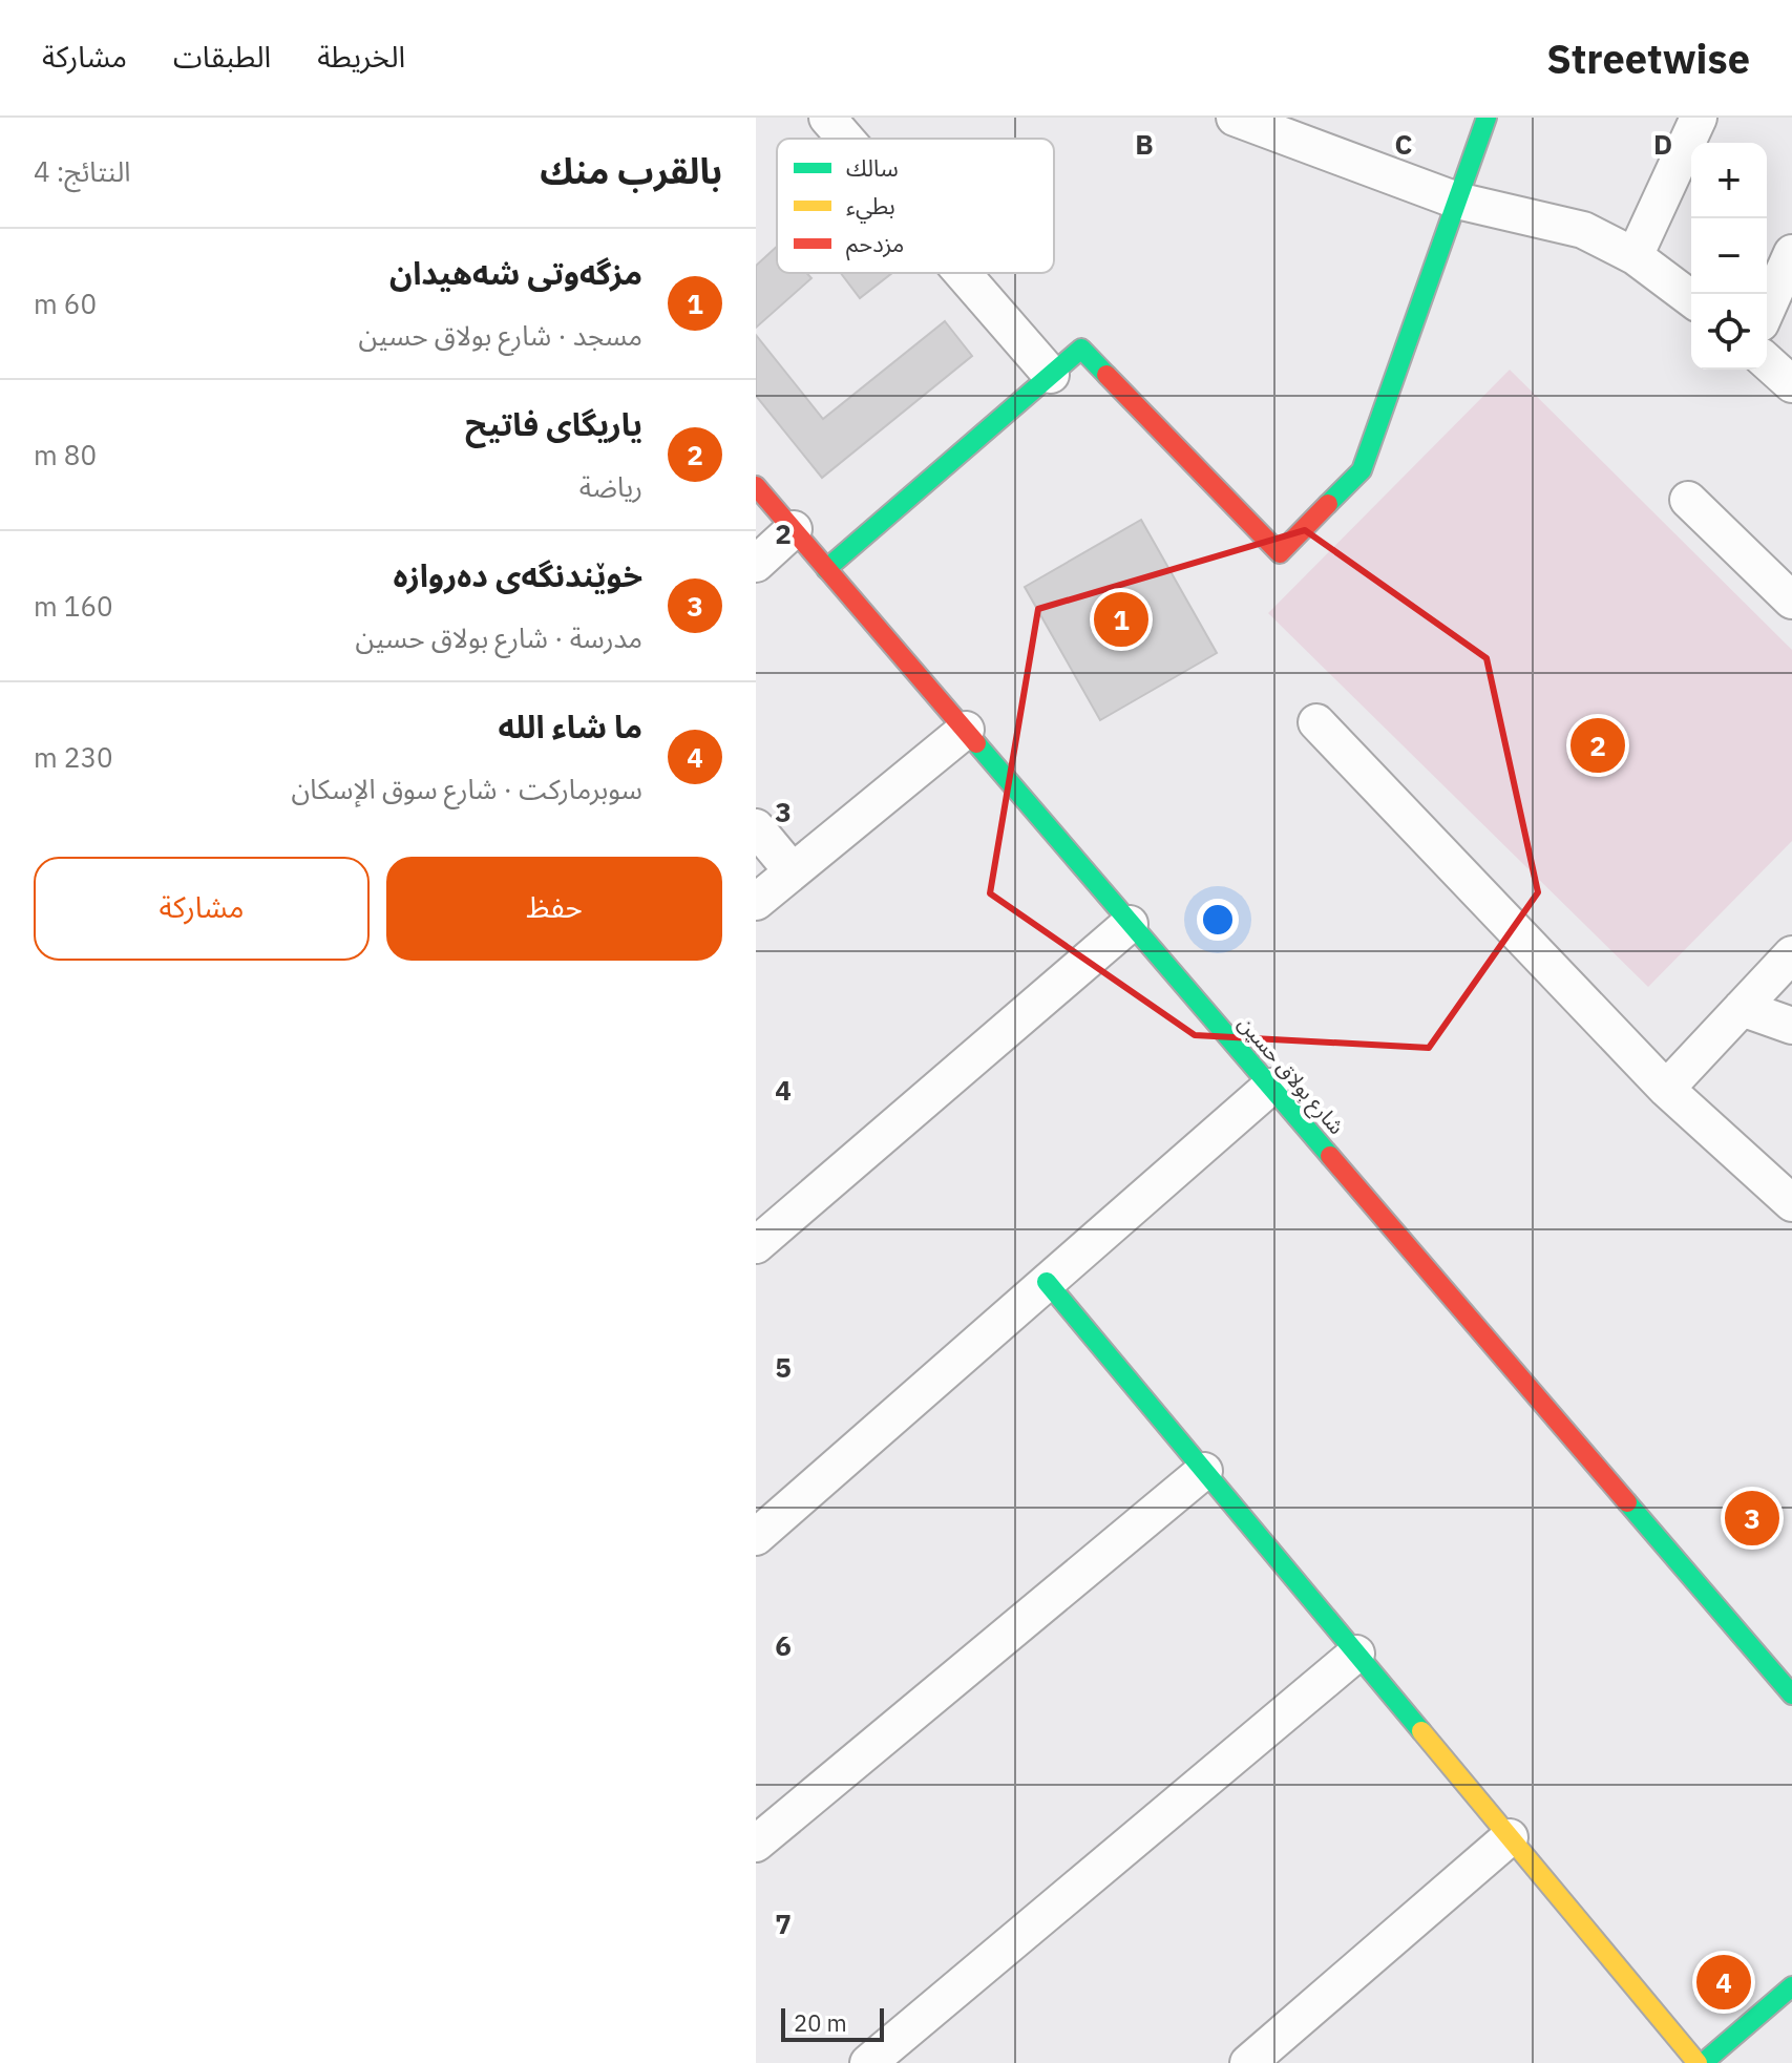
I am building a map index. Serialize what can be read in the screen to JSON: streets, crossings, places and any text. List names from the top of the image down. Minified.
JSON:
{"streets":{"street":["شارع بولاق حسين"]},"legend":["سالك","بطيء","مزدحم"],"scale_bar":"20 m","page":{"header":"Streetwise","nav":["الخريطة","الطبقات","مشاركة"],"heading":["بالقرب منك","النتائج: 4"],"map_buttons":["+","−"],"list":[{"mark":"1","name":"مزگەوتی شەهیدان","note":"مسجد · شارع بولاق حسين","value":"60 m"},{"mark":"2","name":"یاریگای فاتیح","note":"رياضة","value":"80 m"},{"mark":"3","name":"خوێندنگەی دەروازە","note":"مدرسة · شارع بولاق حسين","value":"160 m"},{"mark":"4","name":"ما شاء الله","note":"سوبرماركت · شارع سوق الإسكان","value":"230 m"}],"pins":["1","2","3","4"],"buttons":["حفظ","مشاركة"],"scale":"20 m"},"grid":{"columns":["B","C","D"],"rows":["2","3","4","5","6","7"]}}
